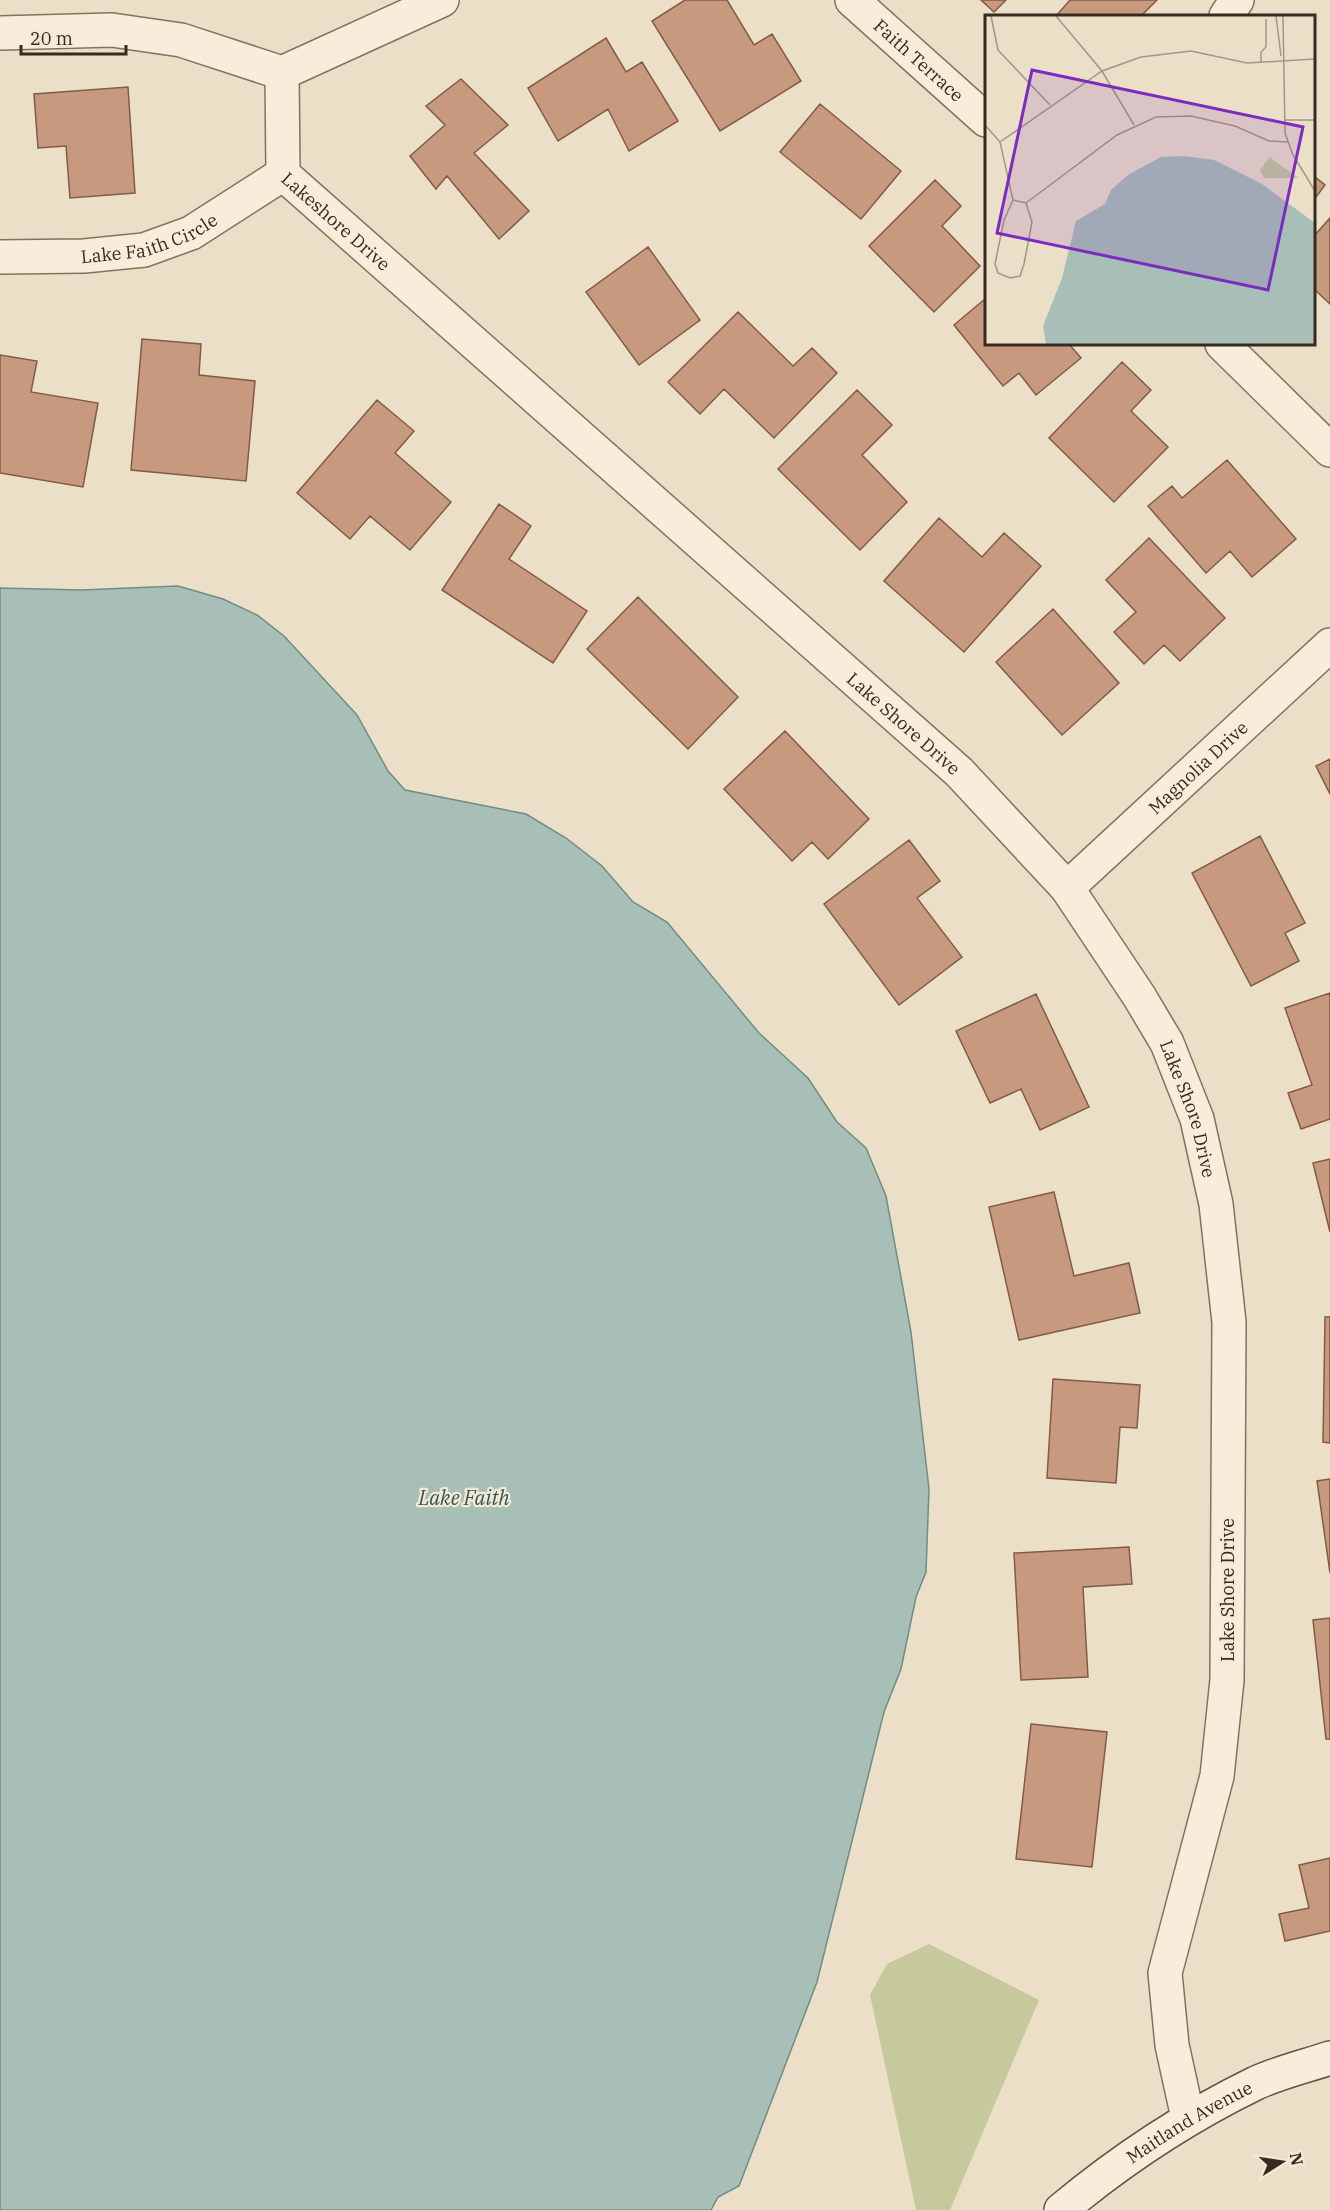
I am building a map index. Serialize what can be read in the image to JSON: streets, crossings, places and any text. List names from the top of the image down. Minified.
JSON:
{"streets":{"street":["Faith Terrace","Lakeshore Drive","Lake Faith Circle","Lake Shore Drive","Magnolia Drive","Maitland Avenue"]},"crossings":[["Lakeshore Drive","Lake Faith Circle"],["Lakeshore Drive","Lake Shore Drive"],["Lake Shore Drive","Magnolia Drive"],["Lake Shore Drive","Maitland Avenue"]],"water":["Lake Faith"],"scale_bar":"20 m","north":"right"}
